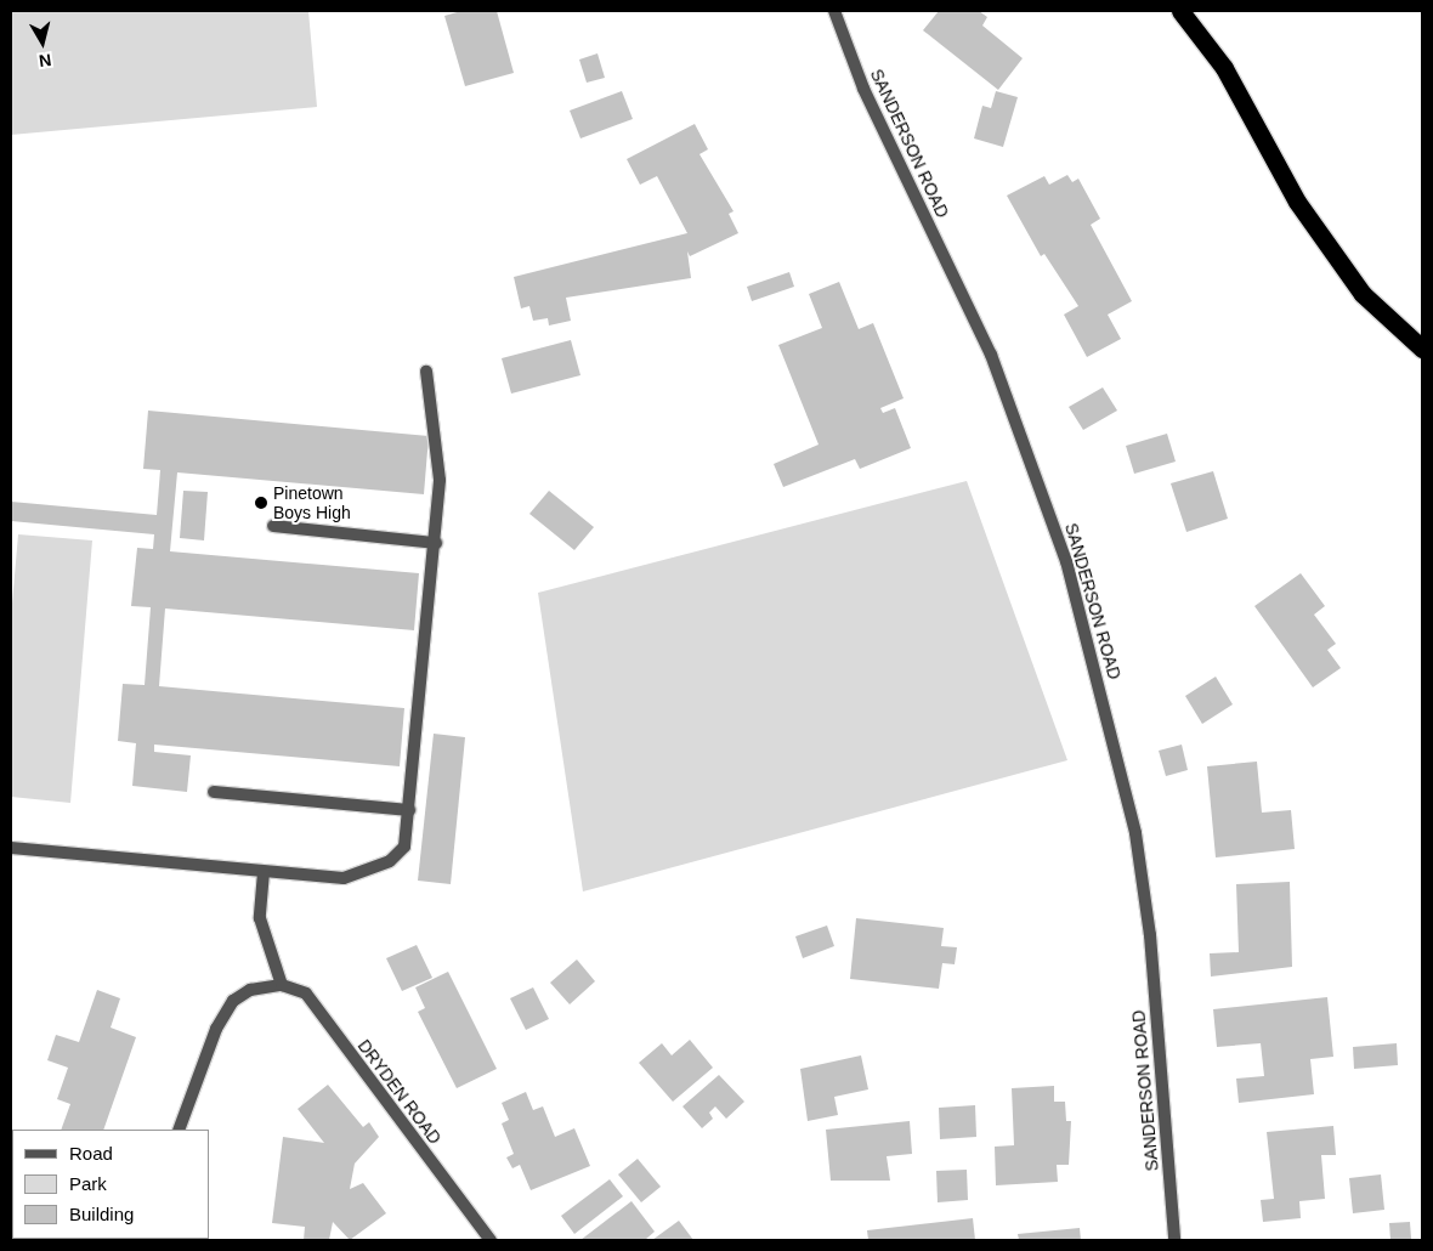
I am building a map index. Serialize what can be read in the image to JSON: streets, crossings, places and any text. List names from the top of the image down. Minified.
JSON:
{"streets":{"street":["SANDERSON ROAD","DRYDEN ROAD"]},"places":["Pinetown Boys High"],"legend":["Road","Park","Building"],"north":"bottom"}
